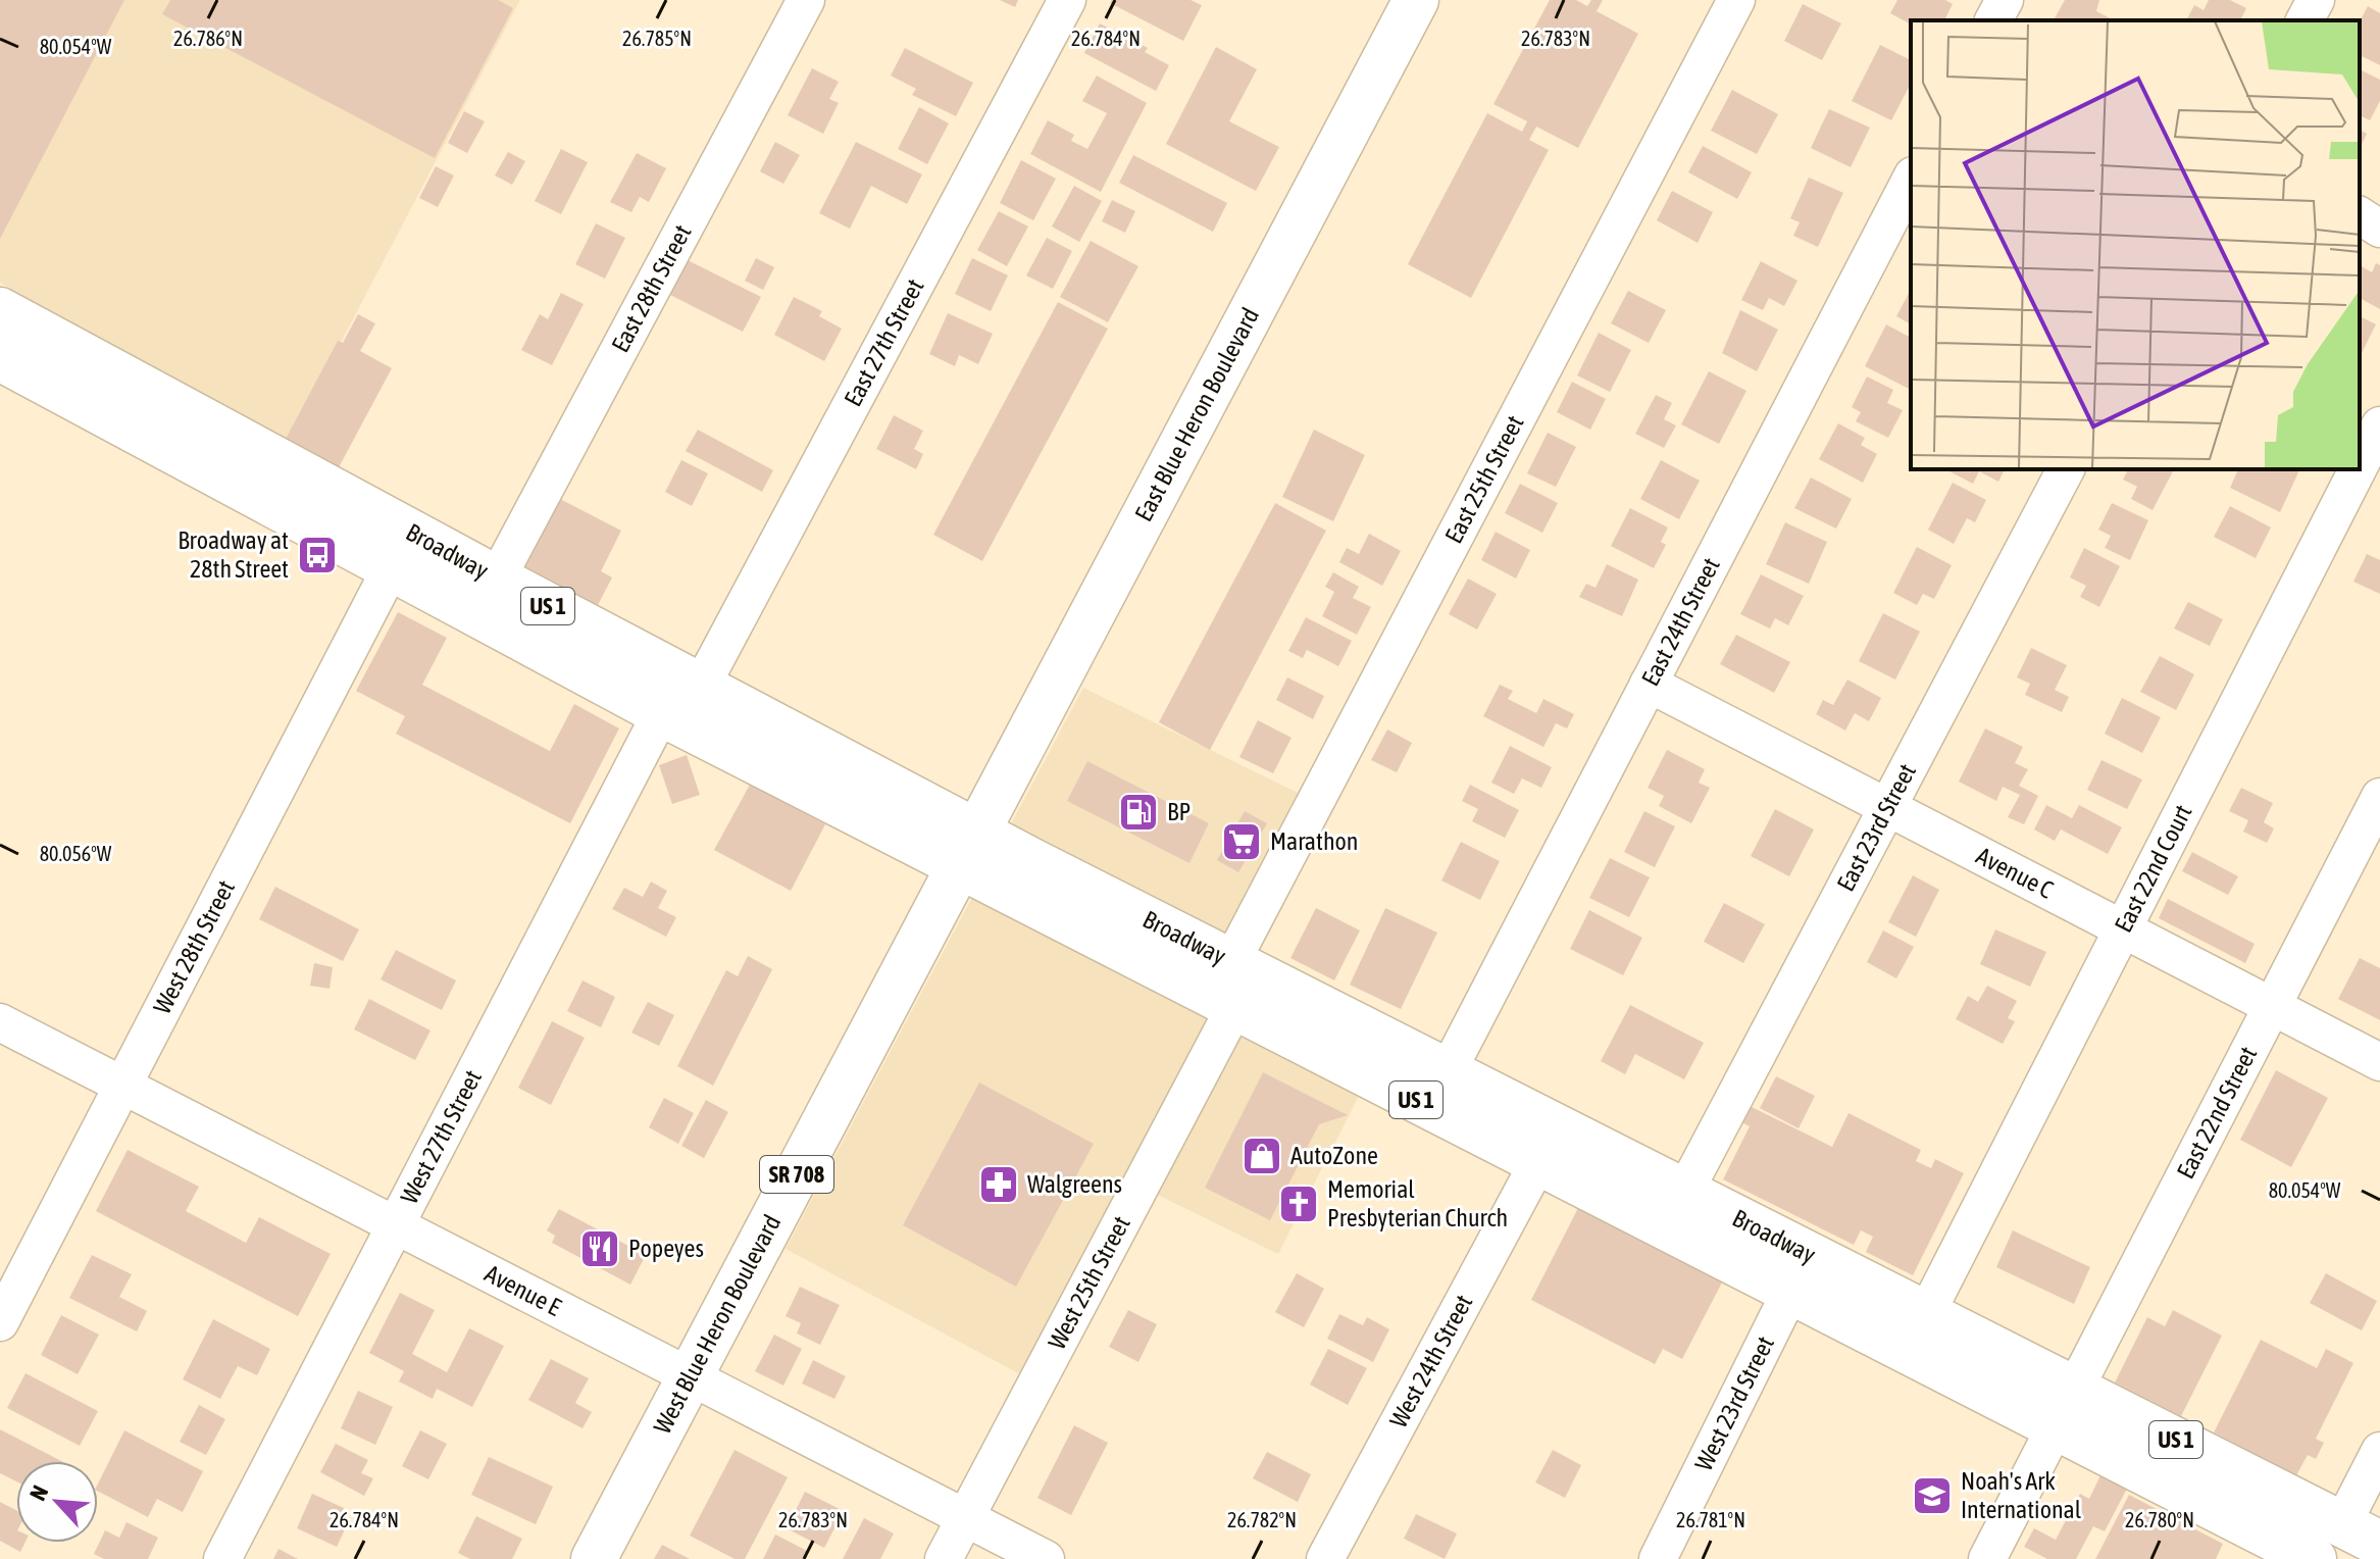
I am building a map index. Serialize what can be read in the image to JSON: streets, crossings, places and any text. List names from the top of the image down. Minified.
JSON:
{"streets":{"main road":["East Blue Heron Boulevard","Broadway","US 1","SR 708","West Blue Heron Boulevard"],"street":["East 28th Street","East 27th Street","East 25th Street","East 24th Street","East 23rd Street","East 22nd Court","Avenue C","West 28th Street","East 22nd Street","West 27th Street","West 25th Street","Avenue E","West 24th Street","West 23rd Street"]},"crossings":[["East 28th Street","Broadway"],["East 27th Street","Broadway"],["East Blue Heron Boulevard","Broadway"],["East Blue Heron Boulevard","West Blue Heron Boulevard"],["East 25th Street","Broadway"],["Broadway","East 24th Street"],["Broadway","East 23rd Street"],["Broadway","East 22nd Court"],["Broadway","West 28th Street"],["Broadway","East 22nd Street"],["Broadway","West 27th Street"],["Broadway","West 25th Street"],["Broadway","West Blue Heron Boulevard"],["Broadway","West 24th Street"],["Broadway","West 23rd Street"],["East 24th Street","Avenue C"],["East 23rd Street","Avenue C"],["East 22nd Court","Avenue C"],["Avenue C","East 22nd Street"],["West 28th Street","Avenue E"],["West 27th Street","Avenue E"],["West 25th Street","Avenue E"],["Avenue E","West Blue Heron Boulevard"]],"places":{"bus stop":["Broadway at 28th Street"],"fuel station":["BP"],"supermarket":["Marathon"],"shop":["AutoZone"],"pharmacy":["Walgreens"],"church":["Memorial Presbyterian Church"],"restaurant":["Popeyes"],"school or university":["Noah's Ark International"]},"north":"top left","coordinates":["26.786°N","26.785°N","26.784°N","26.783°N","80.054°W","80.056°W","26.782°N","26.781°N","26.780°N"]}
